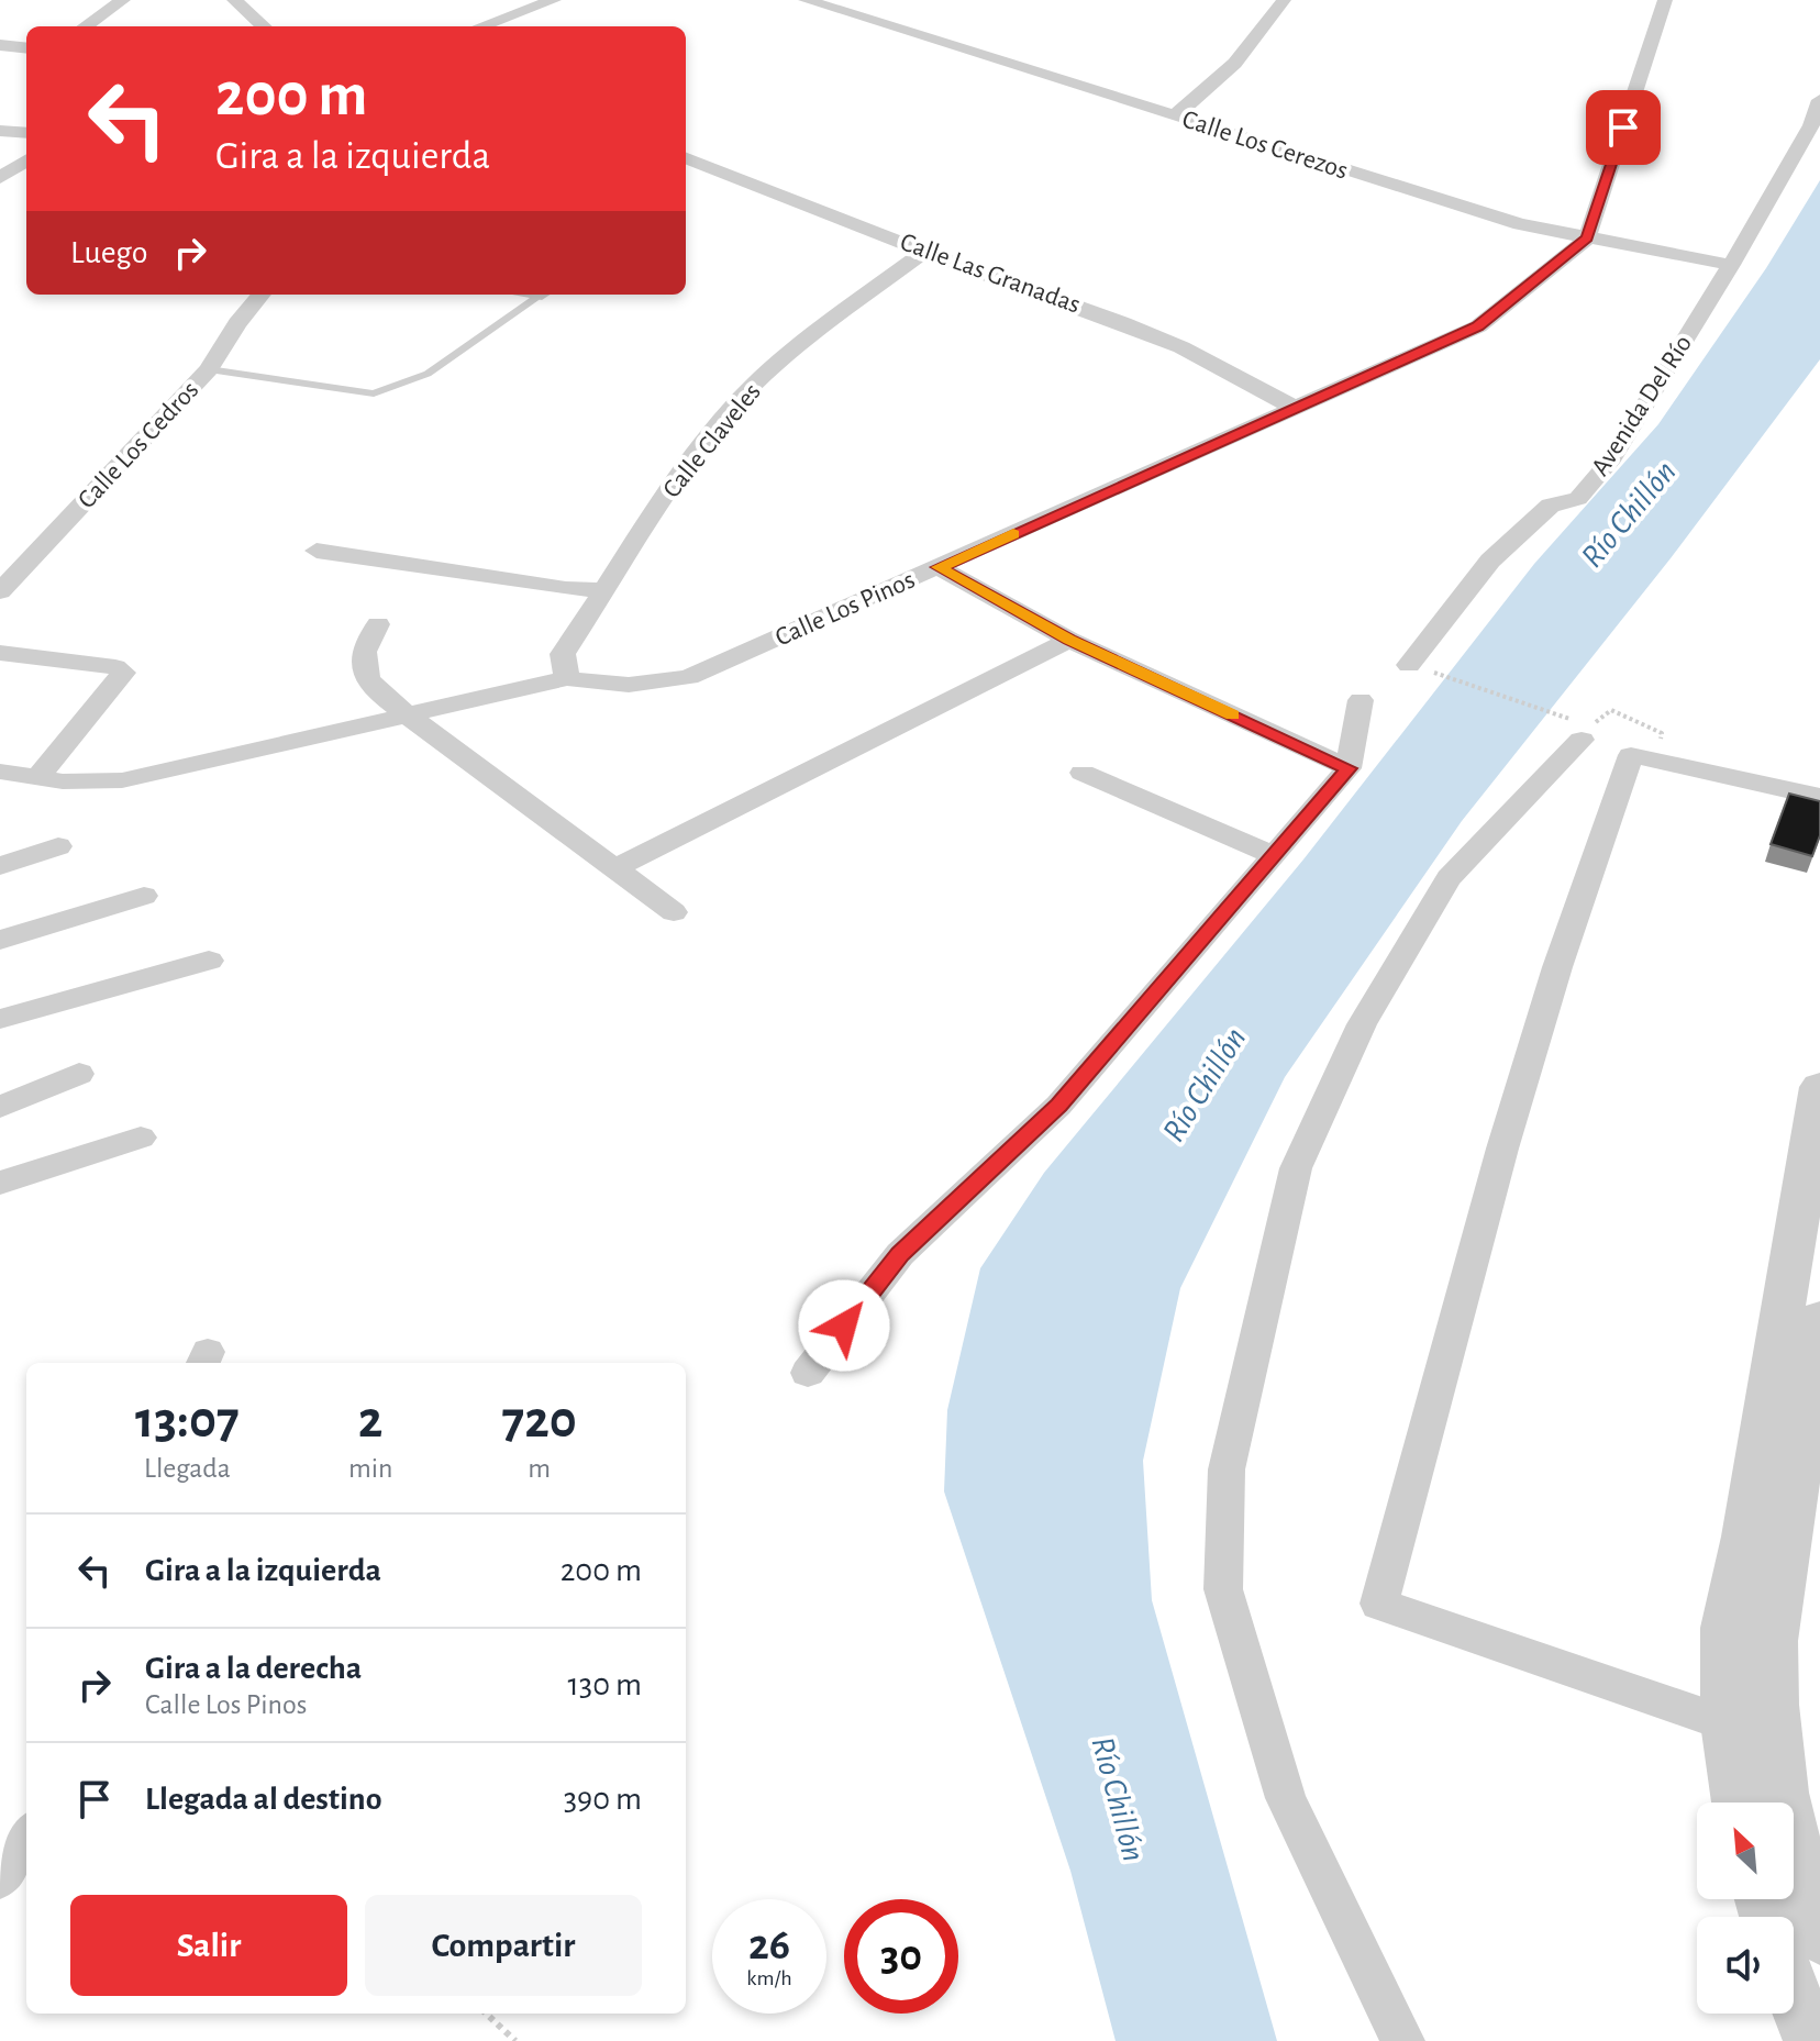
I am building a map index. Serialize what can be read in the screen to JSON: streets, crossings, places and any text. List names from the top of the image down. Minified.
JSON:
{"streets":{"street":["Calle Los Cerezos","Calle Las Granadas","Avenida Del Río","Calle Claveles","Calle Los Cedros","Calle Los Pinos"]},"crossings":[["Calle Los Cerezos","Avenida Del Río"],["Calle Los Cerezos","Calle Los Pinos"],["Calle Las Granadas","Calle Claveles"],["Calle Las Granadas","Calle Los Pinos"],["Calle Claveles","Calle Los Pinos"]],"water":["Río Chillón"],"north":"top left","page":{"turn":["200 m","Gira a la izquierda"],"then":"Luego","eta":["13:07","Llegada","2","min","720","m"],"list":[{"name":"Gira a la izquierda","value":"200 m"},{"name":"Gira a la derecha","note":"Calle Los Pinos","value":"130 m"},{"name":"Llegada al destino","value":"390 m"}],"buttons":["Salir","Compartir"],"speed":"26 km/h","limit":"30"}}
